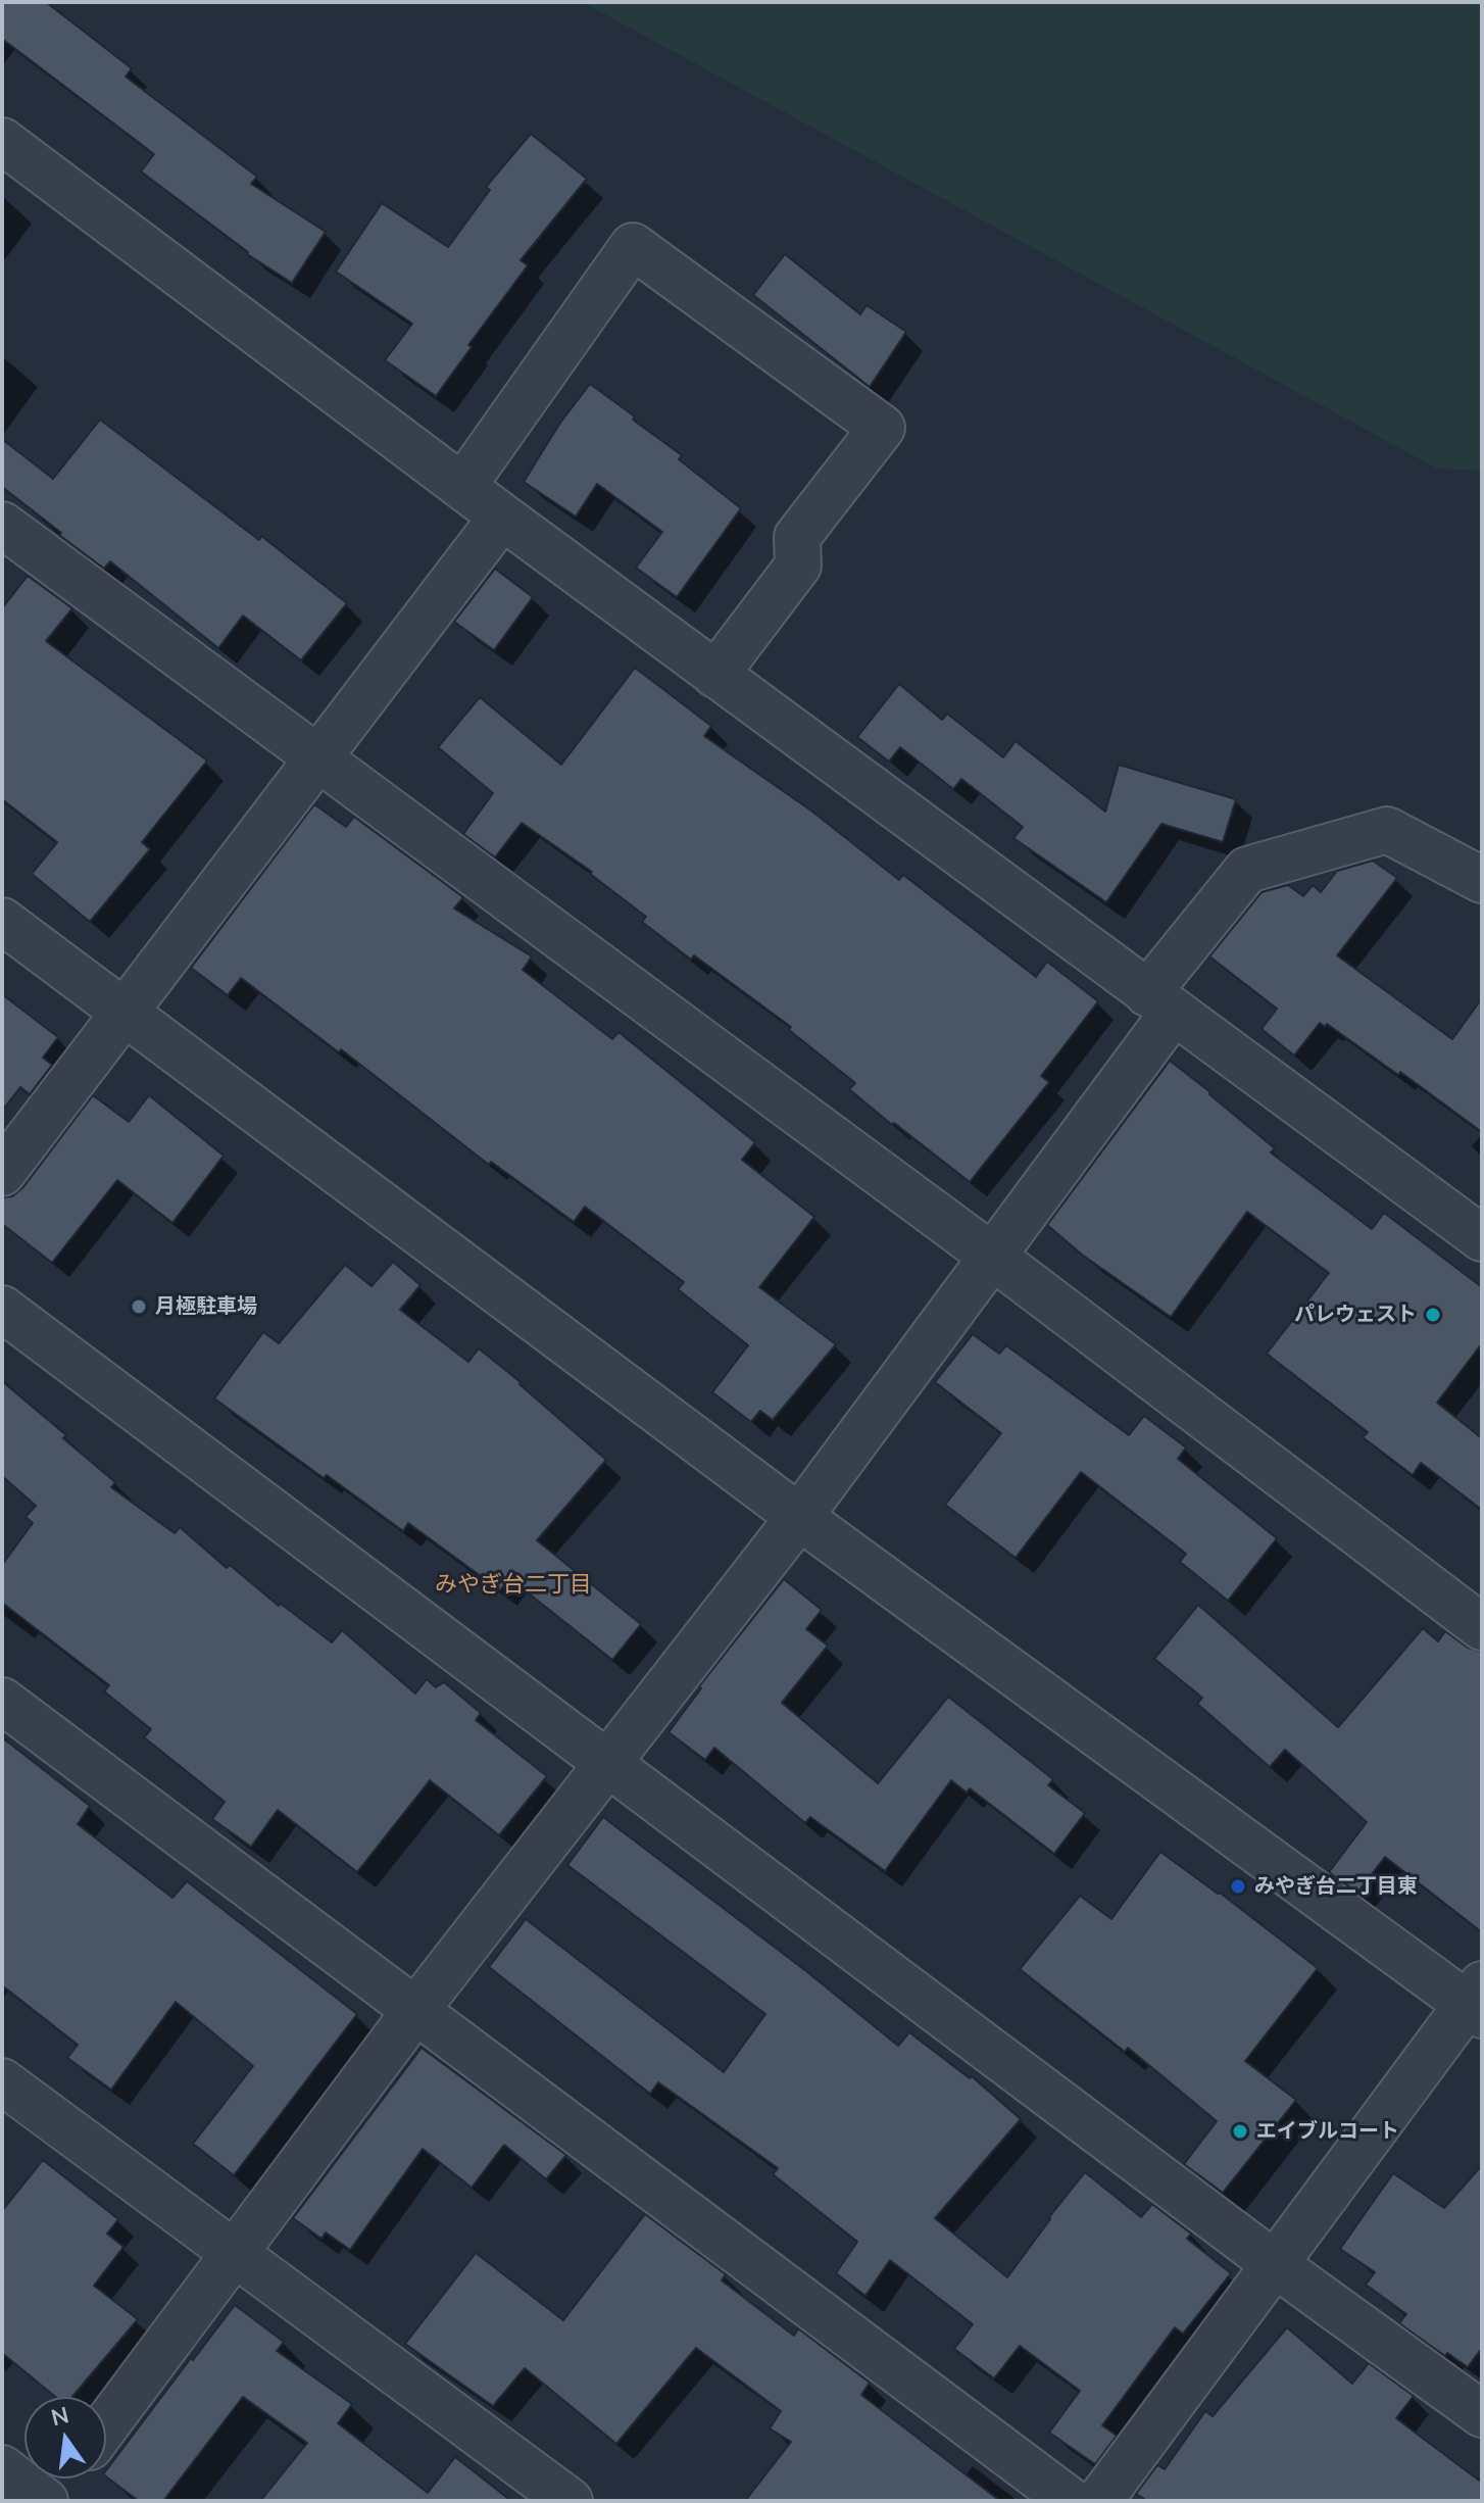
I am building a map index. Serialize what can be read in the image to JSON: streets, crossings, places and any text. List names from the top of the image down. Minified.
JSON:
{"districts":["みやぎ台二丁目"],"places":["月極駐車場","パレウェスト","みやぎ台二丁目東","エイブルコート"],"north":"top"}
